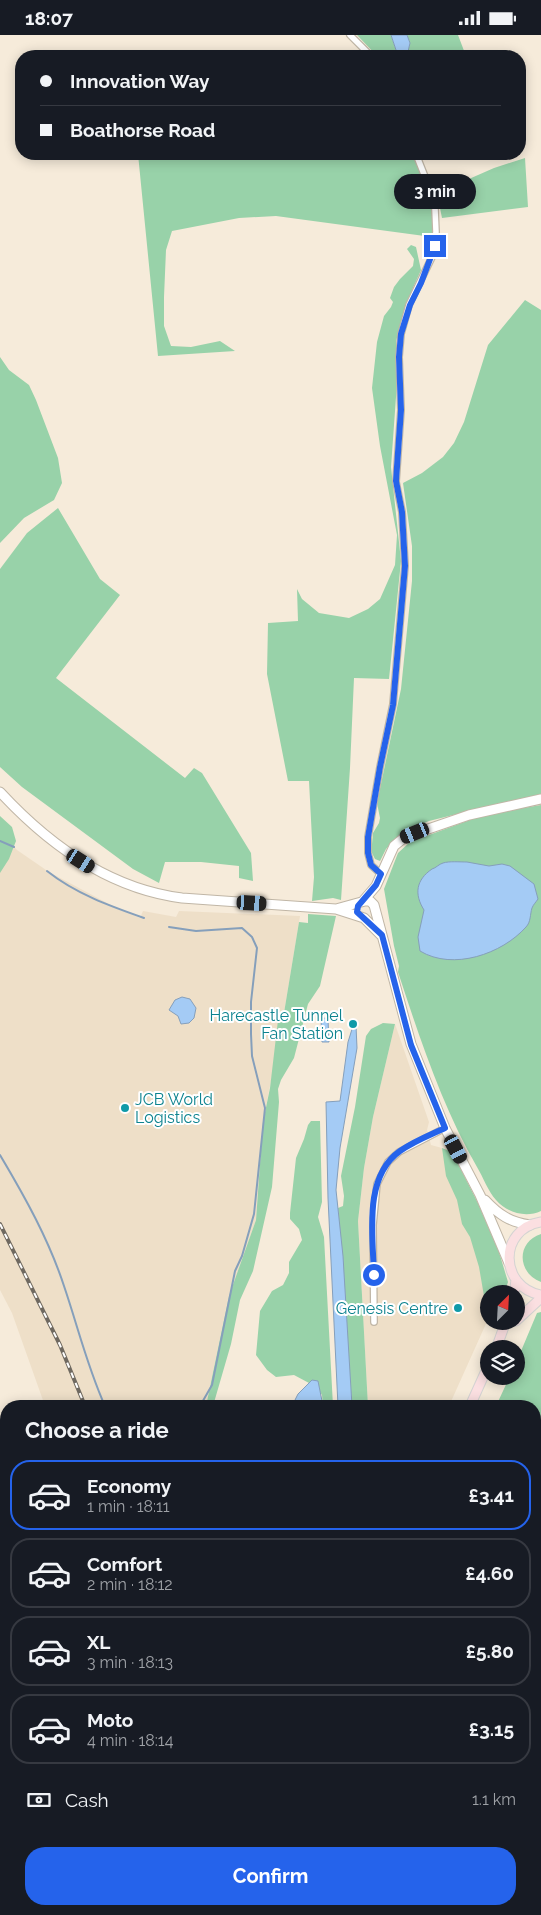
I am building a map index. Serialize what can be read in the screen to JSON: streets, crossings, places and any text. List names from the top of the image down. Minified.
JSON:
{"places":["Harecastle Tunnel Fan Station","JCB World Logistics","Genesis Centre"],"north":"top right","page":{"status":"18:07","banner":["Innovation Way","Boathorse Road"],"bubble":"3 min","heading":"Choose a ride","list":[{"name":"Economy","note":"1 min · 18:11","value":"£3.41"},{"name":"Comfort","note":"2 min · 18:12","value":"£4.60"},{"name":"XL","note":"3 min · 18:13","value":"£5.80"},{"name":"Moto","note":"4 min · 18:14","value":"£3.15"}],"pay":["Cash","1.1 km"],"buttons":"Confirm"}}
